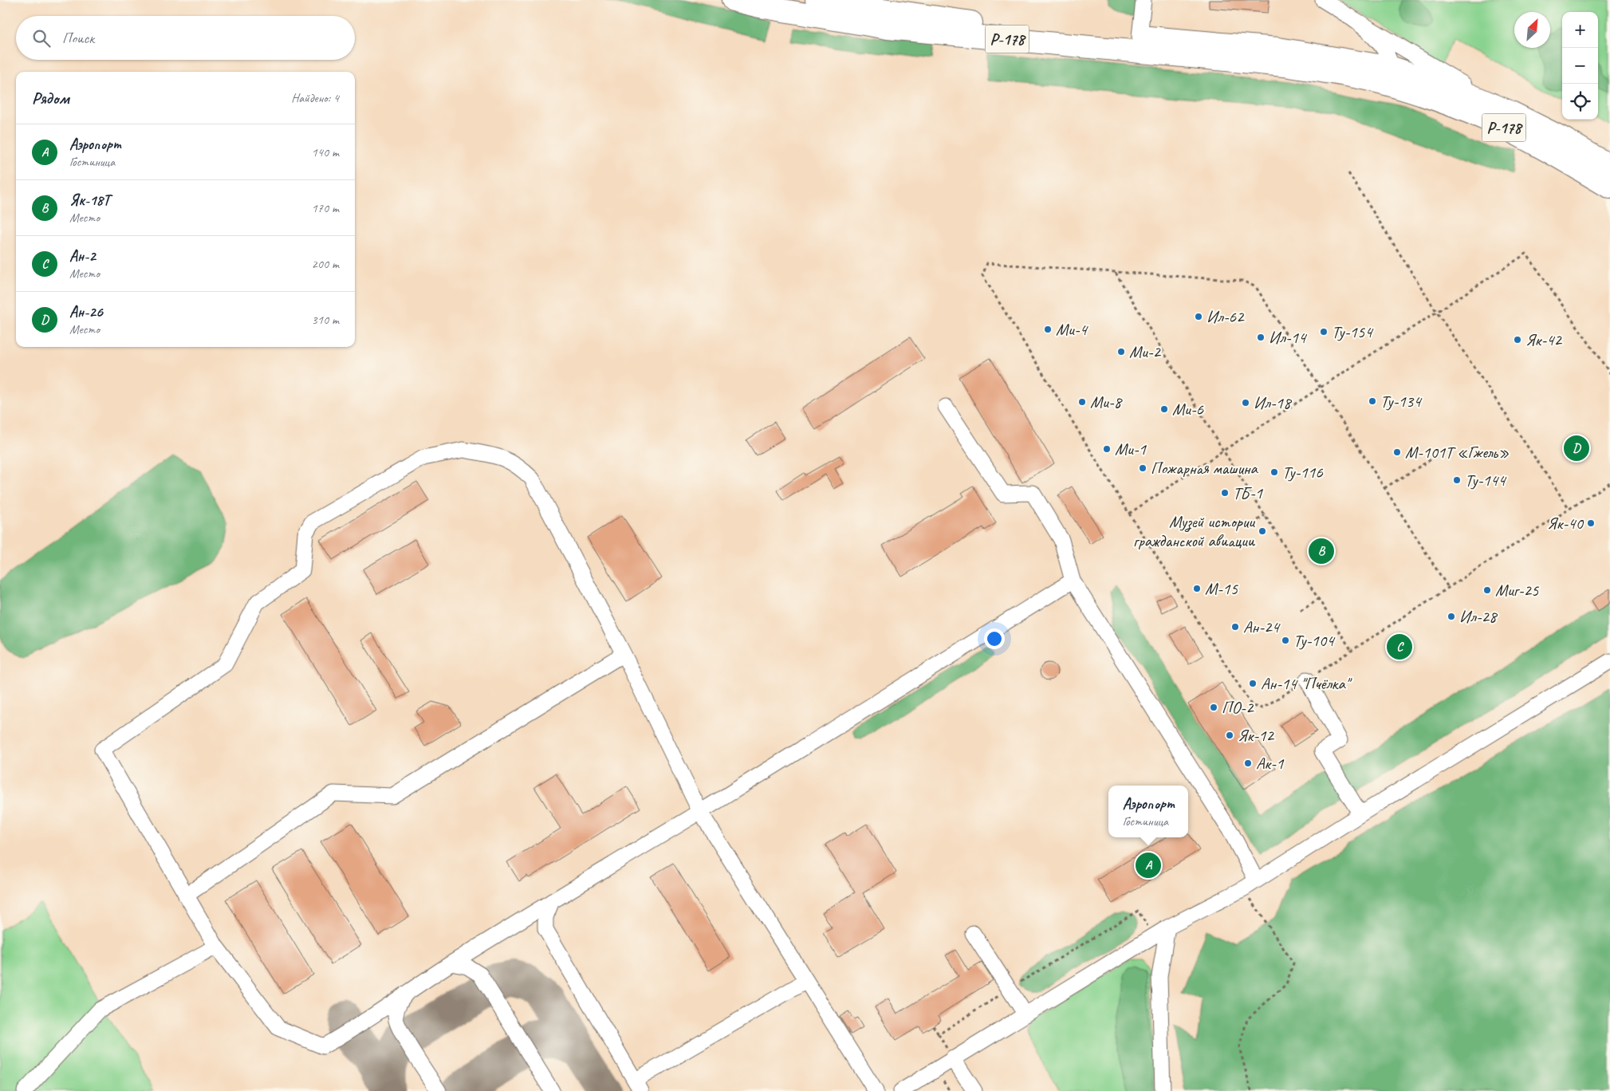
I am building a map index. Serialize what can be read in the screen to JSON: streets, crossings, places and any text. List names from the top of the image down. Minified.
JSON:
{"streets":{"highway":["Р-178"]},"places":["Ил-62","Ми-4","Ту-154","Ил-14","Як-42","Ми-2","Ту-134","Ми-8","Ил-18","Ми-6","Ми-1","М-101Т «Гжель»","Пожарная машина","Ту-116","Ту-144","ТБ-1","Як-40","Музей истории гражданской авиации","М-15","Миг-25","Ил-28","Ан-24","Ту-104","Ан-14 \"Пчёлка\"","ПО-2","Як-12","Ак-1"],"north":"top right","page":{"map_buttons":["+","−"],"search":"Поиск","heading":["Рядом","Найдено: 4"],"list":[{"mark":"A","name":"Аэропорт","note":"Гостиница","value":"140 m"},{"mark":"B","name":"Як-18Т","note":"Место","value":"170 m"},{"mark":"C","name":"Ан-2","note":"Место","value":"200 m"},{"mark":"D","name":"Ан-26","note":"Место","value":"310 m"}],"pins":["D","B","C","A"],"popup":["Аэропорт","Гостиница"]}}
